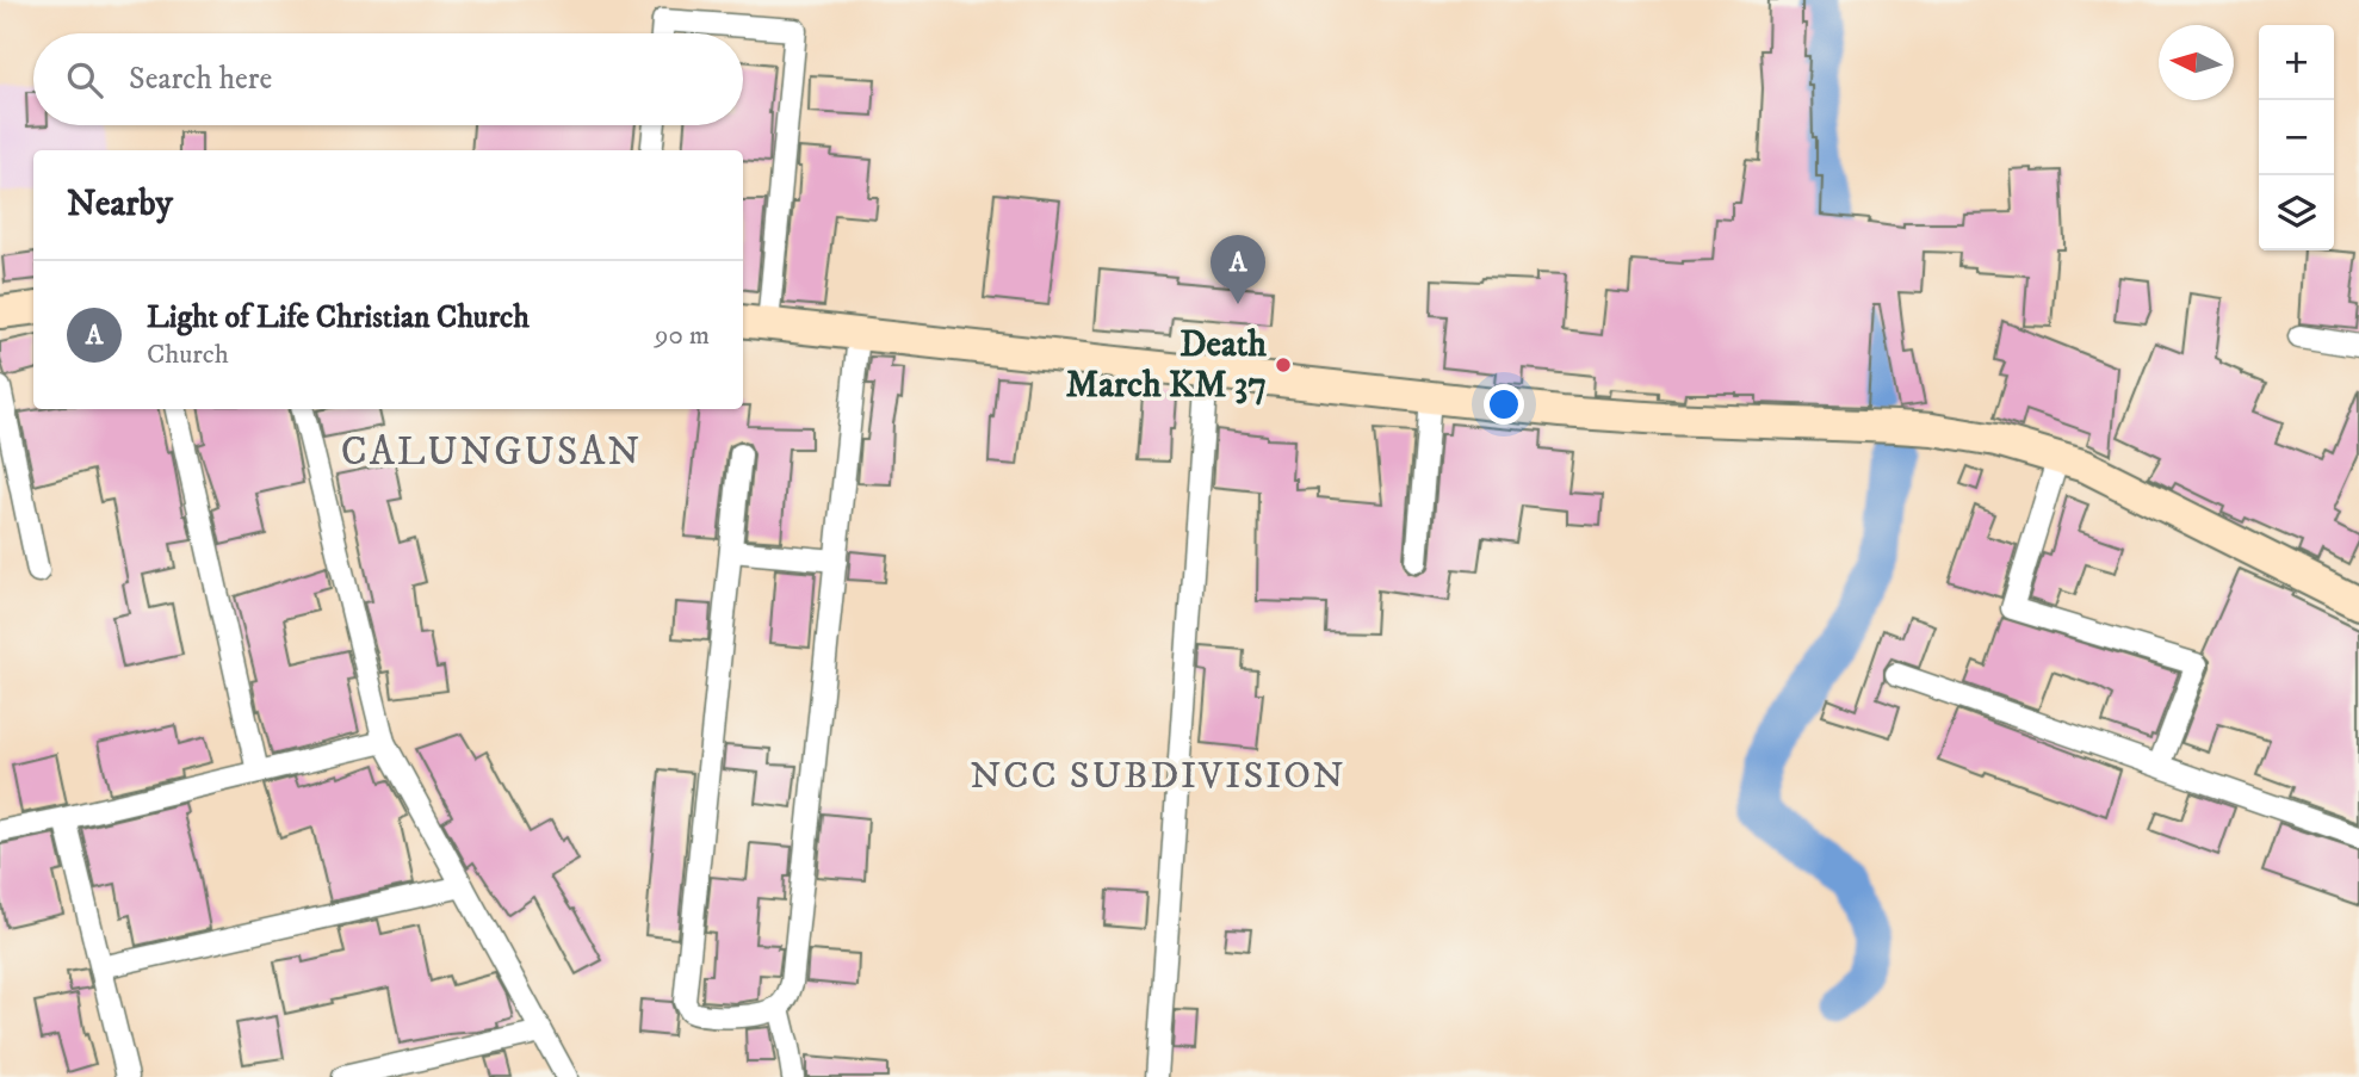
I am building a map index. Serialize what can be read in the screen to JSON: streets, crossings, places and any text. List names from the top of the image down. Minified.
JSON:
{"districts":["CALUNGUSAN","NCC SUBDIVISION"],"places":["Death March KM 37"],"north":"left","page":{"map_buttons":["+","−"],"search":"Search here","heading":"Nearby","pins":"A","list":[{"mark":"A","name":"Light of Life Christian Church","note":"Church","value":"90 m"}]}}
